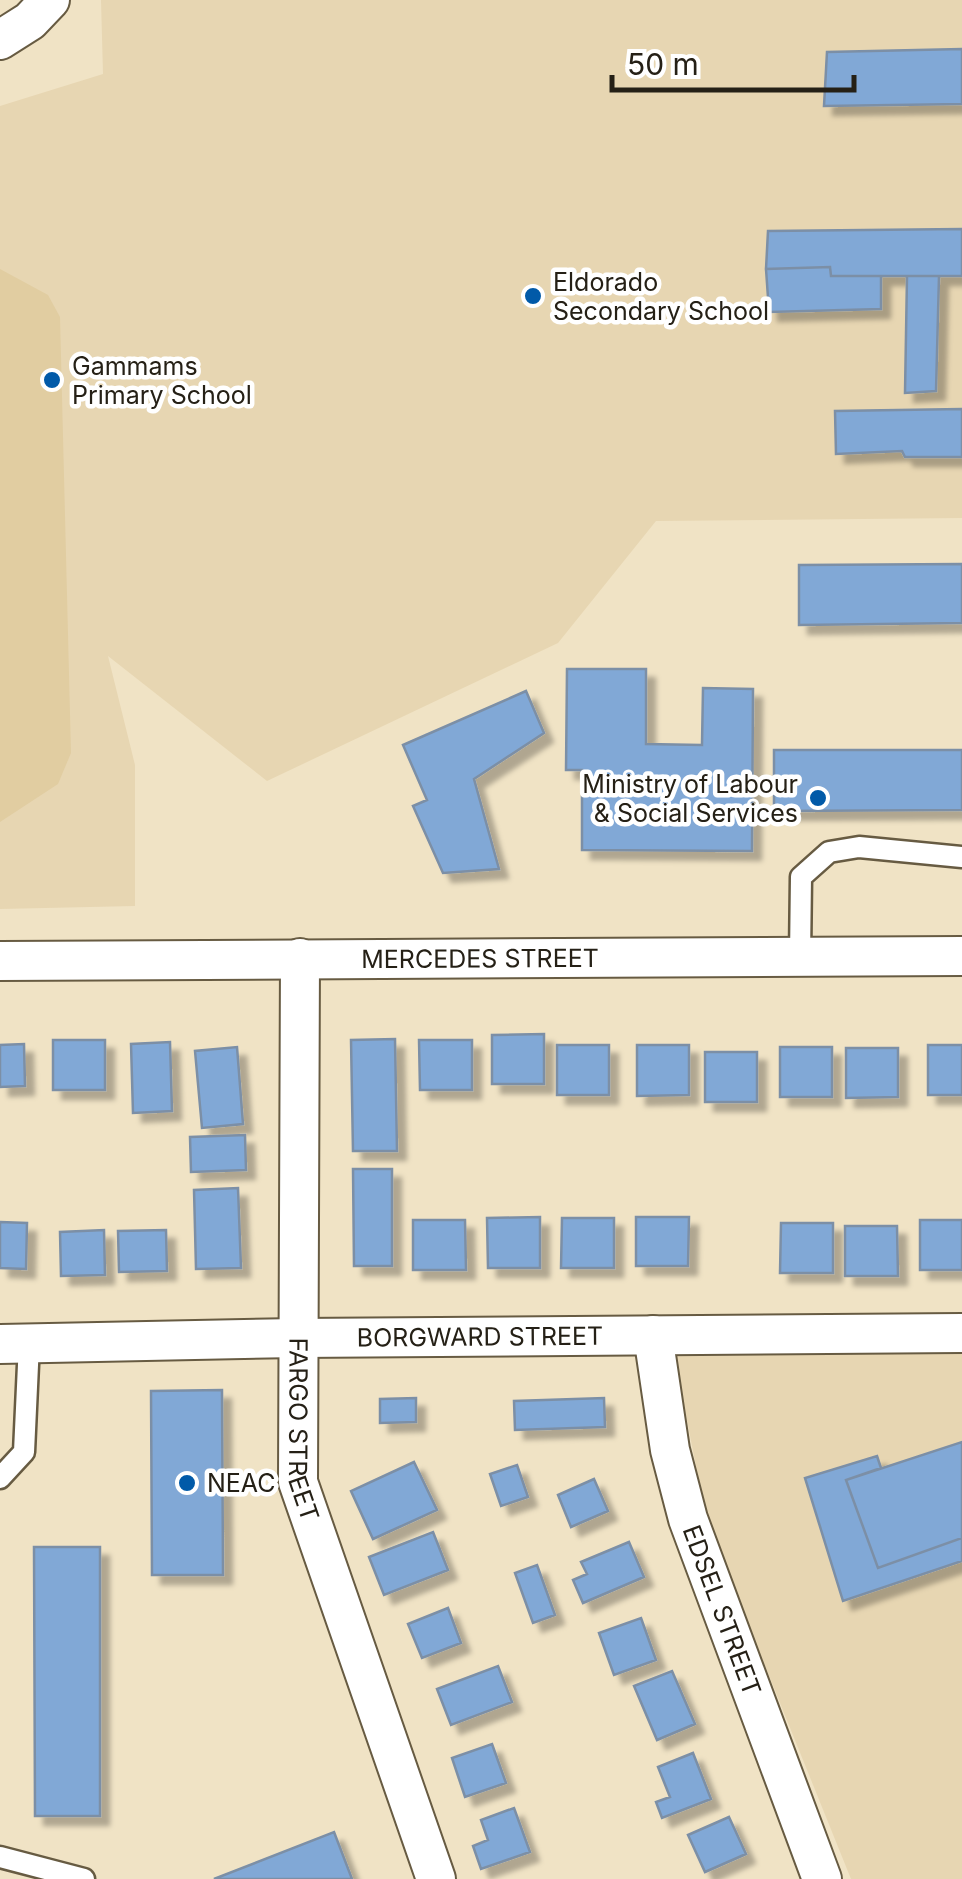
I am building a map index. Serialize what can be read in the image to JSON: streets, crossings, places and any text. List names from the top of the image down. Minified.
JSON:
{"streets":{"street":["MERCEDES STREET","BORGWARD STREET","FARGO STREET","EDSEL STREET"]},"crossings":[["MERCEDES STREET","FARGO STREET"],["BORGWARD STREET","FARGO STREET"],["BORGWARD STREET","EDSEL STREET"]],"places":["Eldorado Secondary School","Gammams Primary School","Ministry of Labour & Social Services","NEAC"],"scale_bar":"50 m"}
